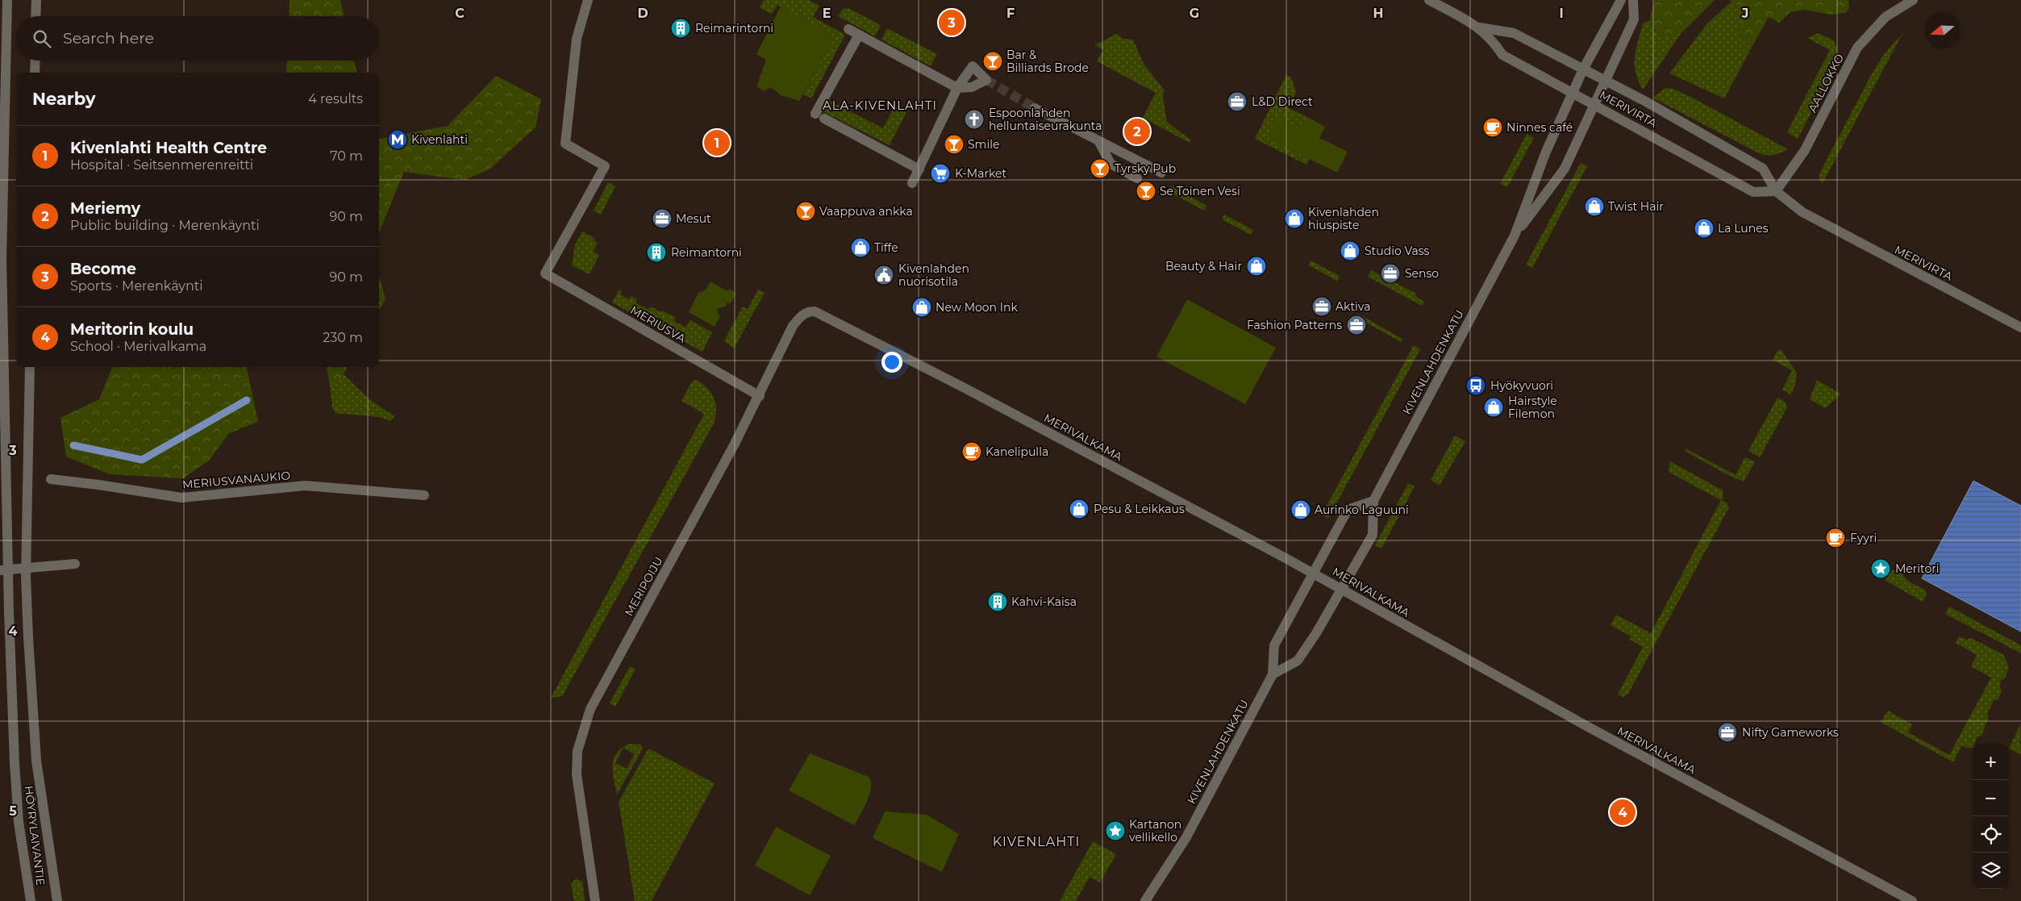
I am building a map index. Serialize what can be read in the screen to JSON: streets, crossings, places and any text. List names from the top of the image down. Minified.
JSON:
{"streets":{"street":["AALLOKKO","MERIVIRTA","MERIUSVA","KIVENLAHDENKATU","MERIVALKAMA","MERIUSVANAUKIO","MERIPOIJU","HÖYRYLAIVANTIE"]},"crossings":[["AALLOKKO","MERIVIRTA"],["MERIVIRTA","KIVENLAHDENKATU"],["MERIUSVA","MERIPOIJU"],["KIVENLAHDENKATU","MERIVALKAMA"],["MERIVALKAMA","MERIPOIJU"]],"districts":["ALA-KIVENLAHTI","KIVENLAHTI"],"places":{"building":["Reimarintorni","Reimantorni","Kahvi-Kaisa"],"bar":["Bar & Billiards Brode","Smile","Tyrsky Pub","Se Toinen Vesi","Vaappuva ankka"],"office":["L&D Direct","Mesut","Senso","Aktiva","Fashion Patterns","Nifty Gameworks"],"church":["Espoonlahden helluntaiseurakunta"],"cafe":["Ninnes café","Kanelipulla","Fyyri"],"metro station":["Kivenlahti"],"supermarket":["K-Market"],"shop":["Twist Hair","Kivenlahden hiuspiste","La Lunes","Tiffe","Studio Vass","Beauty & Hair","New Moon Ink","Hairstyle Filemon","Pesu & Leikkaus","Aurinko Laguuni"],"public building":["Kivenlahden nuorisotila"],"bus stop":["Hyökyvuori"],"place":["Meritori","Kartanon vellikello"]},"north":"left","page":{"pins":["3","2","1","4"],"search":"Search here","heading":["Nearby","4 results"],"list":[{"mark":"1","name":"Kivenlahti Health Centre","note":"Hospital · Seitsenmerenreitti","value":"70 m"},{"mark":"2","name":"Meriemy","note":"Public building · Merenkäynti","value":"90 m"},{"mark":"3","name":"Become","note":"Sports · Merenkäynti","value":"90 m"},{"mark":"4","name":"Meritorin koulu","note":"School · Merivalkama","value":"230 m"}],"map_buttons":["+","−"]},"grid":{"columns":["C","D","E","F","G","H","I","J"],"rows":["3","4","5"]}}
